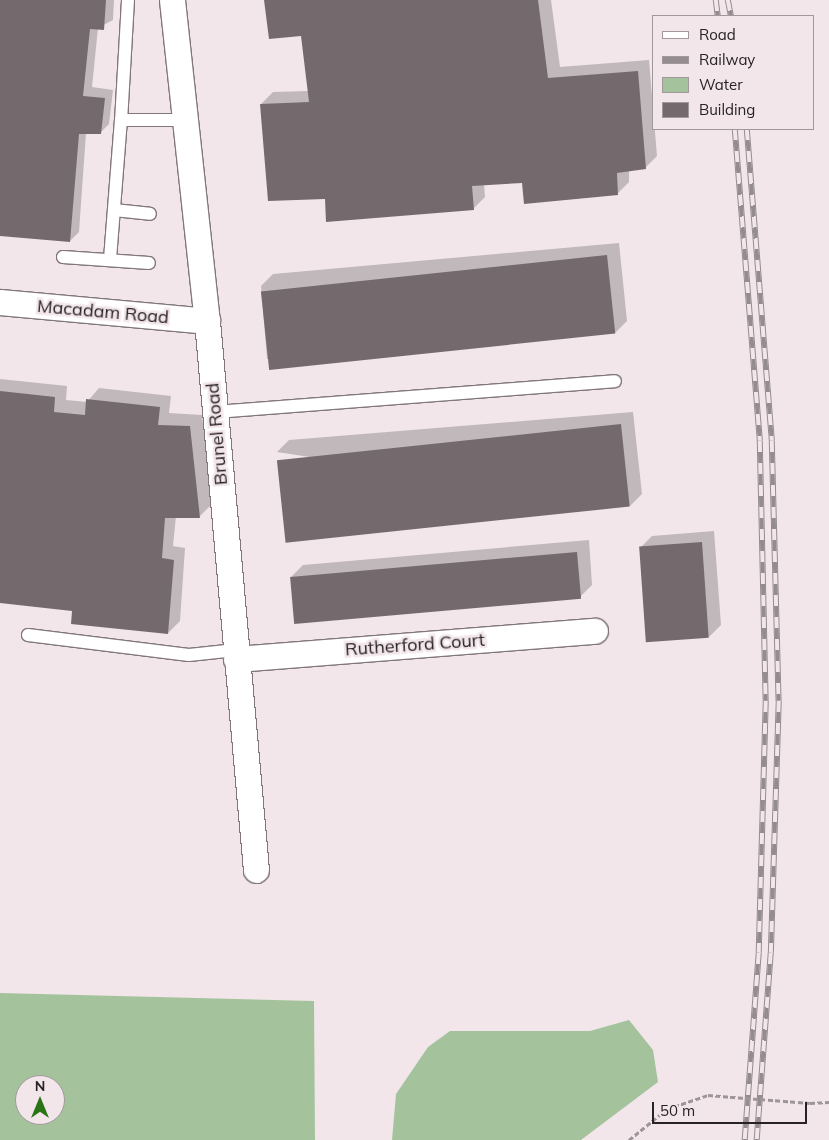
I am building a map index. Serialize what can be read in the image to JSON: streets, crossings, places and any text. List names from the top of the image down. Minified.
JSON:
{"streets":{"street":["Macadam Road","Brunel Road","Rutherford Court"]},"crossings":[["Macadam Road","Brunel Road"],["Brunel Road","Rutherford Court"]],"legend":["Road","Railway","Water","Building"],"scale_bar":"50 m","north":"top"}
